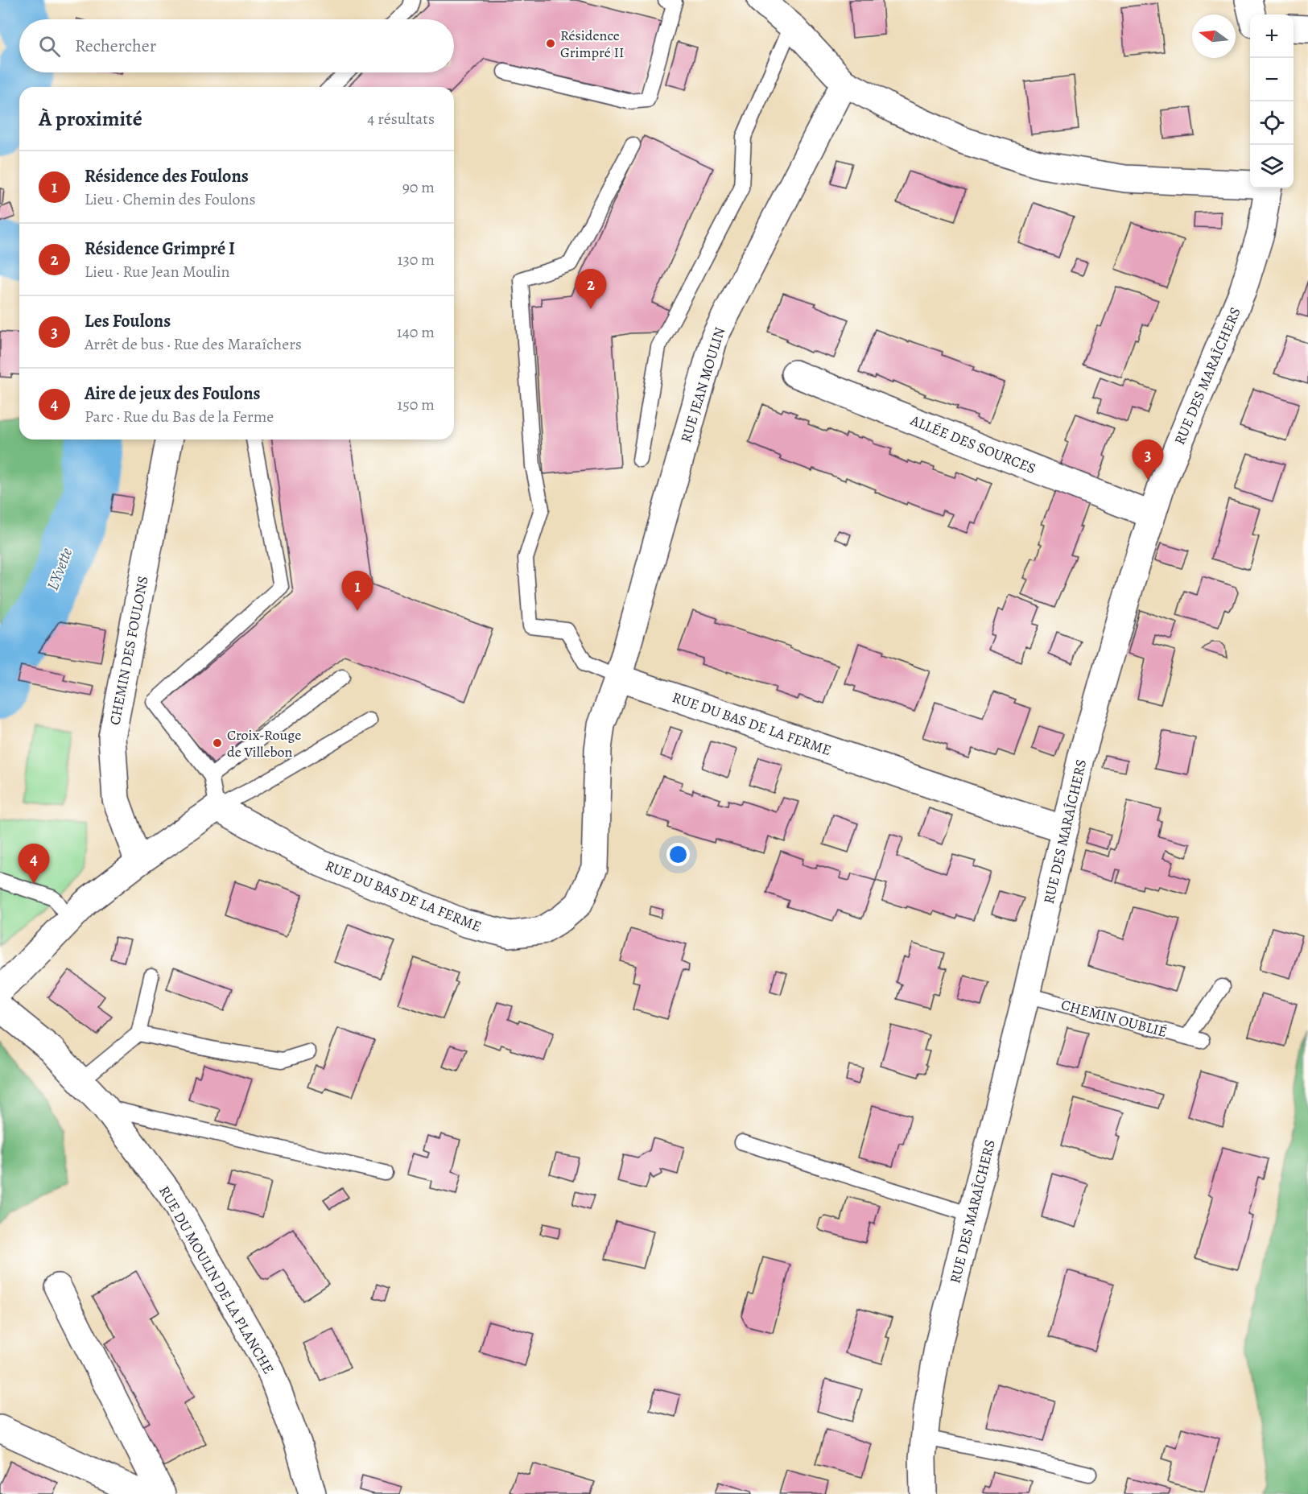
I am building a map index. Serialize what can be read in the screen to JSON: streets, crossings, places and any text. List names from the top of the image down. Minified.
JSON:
{"streets":{"street":["RUE DES MARAÎCHERS","RUE JEAN MOULIN","ALLÉE DES SOURCES","CHEMIN DES FOULONS","RUE DU BAS DE LA FERME","RUE DU MOULIN DE LA PLANCHE"],"lane":["CHEMIN OUBLIÉ"]},"crossings":[["RUE DES MARAÎCHERS","ALLÉE DES SOURCES"],["RUE DES MARAÎCHERS","RUE DU BAS DE LA FERME"],["RUE DES MARAÎCHERS","CHEMIN OUBLIÉ"],["RUE JEAN MOULIN","RUE DU BAS DE LA FERME"]],"water":["L'Yvette"],"places":["Résidence Grimpré II","Croix-Rouge de Villebon"],"north":"left","page":{"map_buttons":["+","−"],"search":"Rechercher","heading":["À proximité","4 résultats"],"list":[{"mark":"1","name":"Résidence des Foulons","note":"Lieu · Chemin des Foulons","value":"90 m"},{"mark":"2","name":"Résidence Grimpré I","note":"Lieu · Rue Jean Moulin","value":"130 m"},{"mark":"3","name":"Les Foulons","note":"Arrêt de bus · Rue des Maraîchers","value":"140 m"},{"mark":"4","name":"Aire de jeux des Foulons","note":"Parc · Rue du Bas de la Ferme","value":"150 m"}],"pins":["2","3","1","4"]}}
